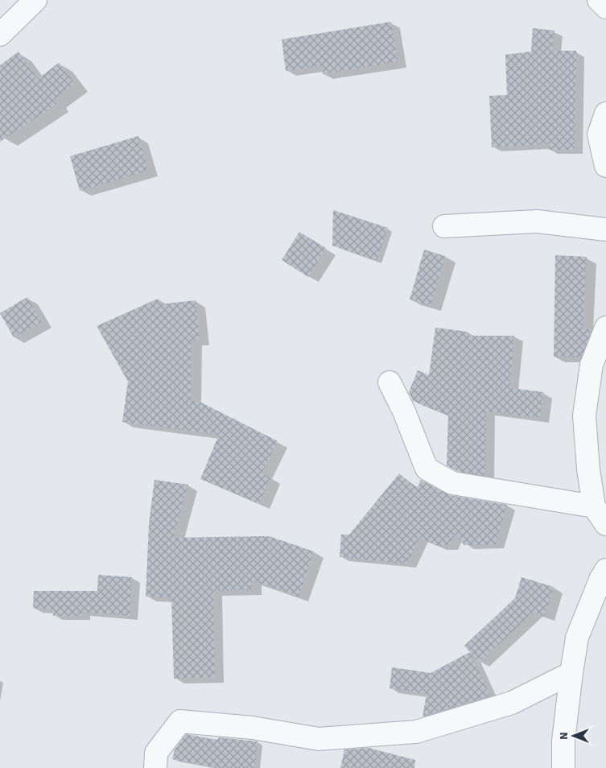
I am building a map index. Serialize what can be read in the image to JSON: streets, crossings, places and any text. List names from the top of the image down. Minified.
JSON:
{"north":"left"}
